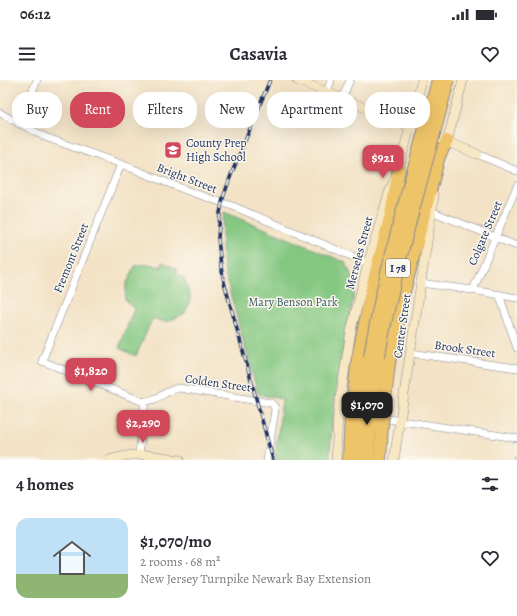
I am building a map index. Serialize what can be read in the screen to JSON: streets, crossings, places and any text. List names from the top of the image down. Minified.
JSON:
{"streets":{"highway":["I 78"],"main road":["Merseles Street","Center Street"],"street":["Bright Street","Colgate Street","Fremont Street","Brook Street","Colden Street"]},"crossings":[["Bright Street","Merseles Street"],["Bright Street","Fremont Street"],["Fremont Street","Colden Street"],["Center Street","Brook Street"]],"parks":["Mary Benson Park"],"places":{"school or university":["County Prep High School"]},"page":{"status":"06:12","header":"Casavia","chip":["Buy","Rent","Filters","New","Apartment","House"],"price":["$921","$1,820","$1,070","$2,290"],"heading":"4 homes","list":[{"name":"$1,070/mo","note":"2 rooms · 68 m² · New Jersey Turnpike Newark Bay Extension"}]}}
